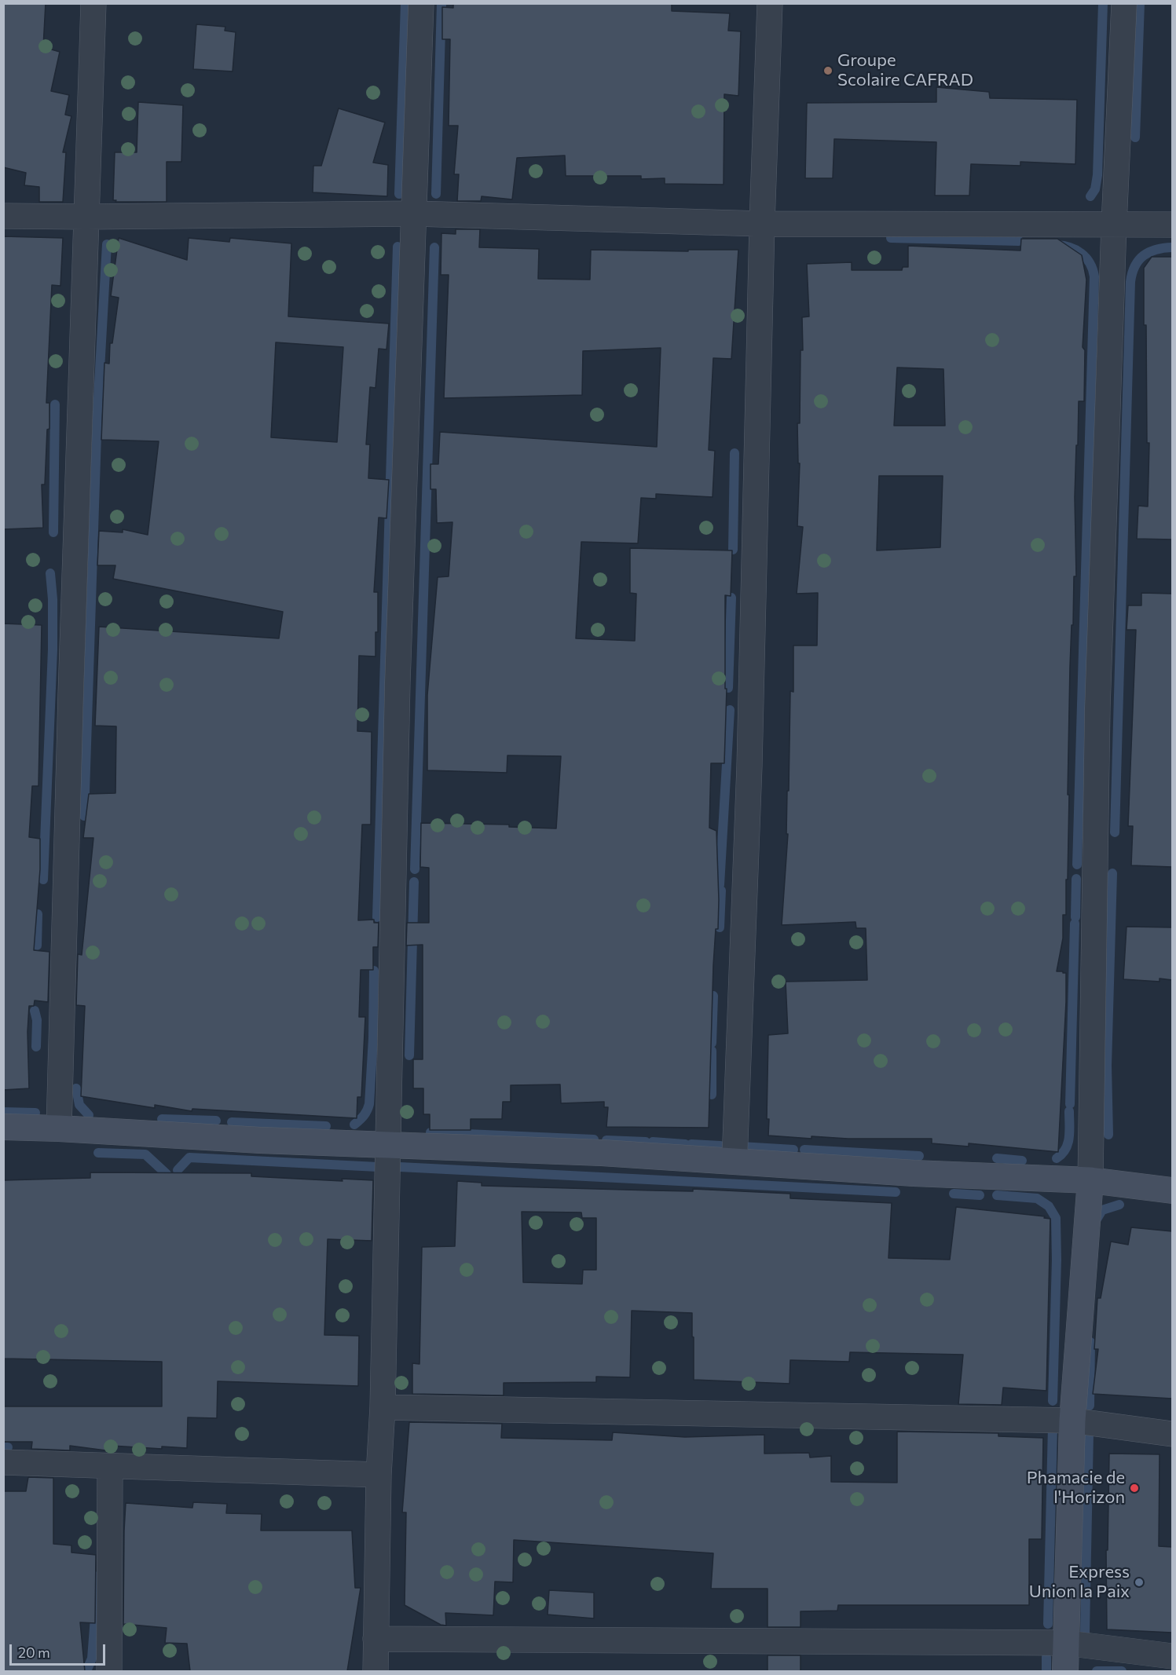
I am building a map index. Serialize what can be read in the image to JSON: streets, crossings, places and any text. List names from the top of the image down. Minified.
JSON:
{"places":["Groupe Scolaire CAFRAD","Phamacie de l'Horizon","Express Union la Paix"],"scale_bar":"20 m"}
